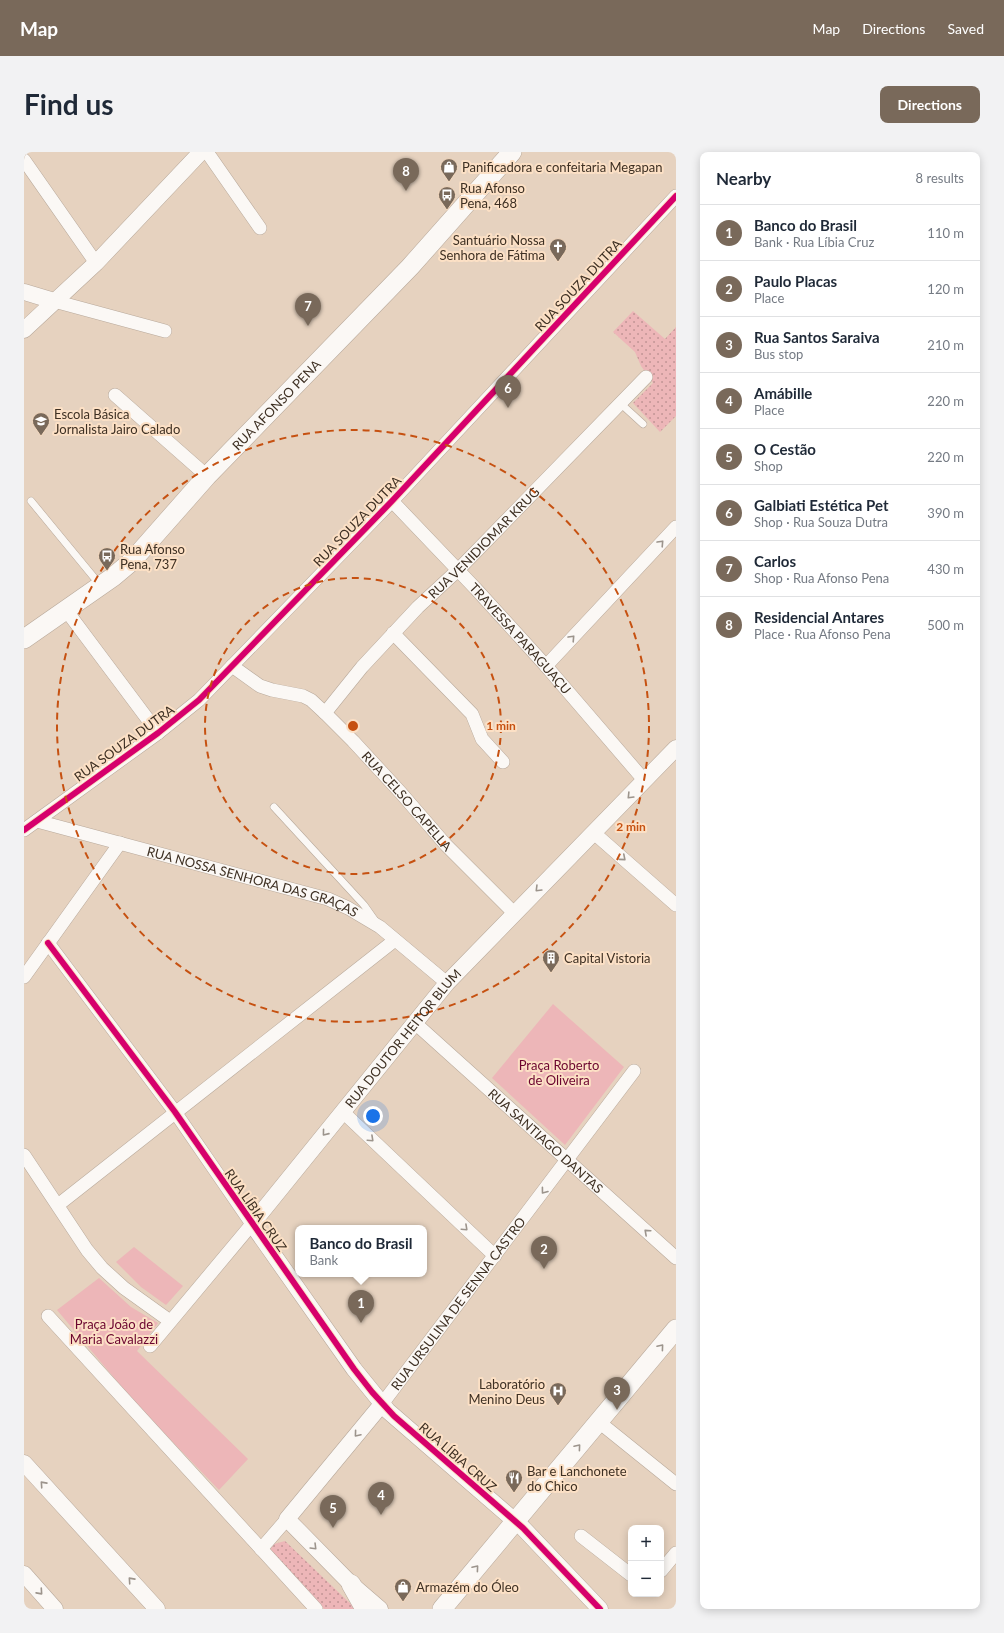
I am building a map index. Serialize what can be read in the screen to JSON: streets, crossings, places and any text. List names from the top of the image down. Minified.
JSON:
{"streets":{"main road":["RUA AFONSO PENA"],"street":["RUA SOUZA DUTRA","RUA VENIDIOMAR KRUG","TRAVESSA PARAGUAÇU","RUA CELSO CAPELLA","RUA NOSSA SENHORA DAS GRAÇAS","RUA DOUTOR HEITOR BLUM","RUA SANTIAGO DANTAS","RUA LÍBIA CRUZ","RUA URSULINA DE SENNA CASTRO"]},"crossings":[["RUA SOUZA DUTRA","TRAVESSA PARAGUAÇU"],["RUA SOUZA DUTRA","RUA CELSO CAPELLA"],["RUA SOUZA DUTRA","RUA NOSSA SENHORA DAS GRAÇAS"],["RUA VENIDIOMAR KRUG","TRAVESSA PARAGUAÇU"],["RUA VENIDIOMAR KRUG","RUA CELSO CAPELLA"],["TRAVESSA PARAGUAÇU","RUA DOUTOR HEITOR BLUM"],["RUA CELSO CAPELLA","RUA DOUTOR HEITOR BLUM"],["RUA NOSSA SENHORA DAS GRAÇAS","RUA DOUTOR HEITOR BLUM"],["RUA DOUTOR HEITOR BLUM","RUA SANTIAGO DANTAS"],["RUA DOUTOR HEITOR BLUM","RUA LÍBIA CRUZ"],["RUA SANTIAGO DANTAS","RUA URSULINA DE SENNA CASTRO"],["RUA LÍBIA CRUZ","RUA URSULINA DE SENNA CASTRO"]],"one_way":["RUA SANTIAGO DANTAS","RUA URSULINA DE SENNA CASTRO"],"parks":["Praça Roberto de Oliveira","Praça João de Maria Cavalazzi"],"places":{"shop":["Panificadora e confeitaria Megapan","Armazém do Óleo"],"bus stop":["Rua Afonso Pena, 468","Rua Afonso Pena, 737"],"church":["Santuário Nossa Senhora de Fátima"],"school or university":["Escola Básica Jornalista Jairo Calado"],"building":["Capital Vistoria"],"hospital":["Laboratório Menino Deus"],"restaurant":["Bar e Lanchonete do Chico"]},"page":{"header":"Map","nav":["Map","Directions","Saved"],"buttons":"Directions","title":"Find us","heading":["Nearby","8 results"],"pins":["8","7","6","2","1","3","4","5"],"list":[{"mark":"1","name":"Banco do Brasil","note":"Bank · Rua Líbia Cruz","value":"110 m"},{"mark":"2","name":"Paulo Placas","note":"Place","value":"120 m"},{"mark":"3","name":"Rua Santos Saraiva","note":"Bus stop","value":"210 m"},{"mark":"4","name":"Amábille","note":"Place","value":"220 m"},{"mark":"5","name":"O Cestão","note":"Shop","value":"220 m"},{"mark":"6","name":"Galbiati Estética Pet","note":"Shop · Rua Souza Dutra","value":"390 m"},{"mark":"7","name":"Carlos","note":"Shop · Rua Afonso Pena","value":"430 m"},{"mark":"8","name":"Residencial Antares","note":"Place · Rua Afonso Pena","value":"500 m"}],"popup":["Banco do Brasil","Bank"],"map_buttons":["+","−"]},"rings":["1 min","2 min"]}
